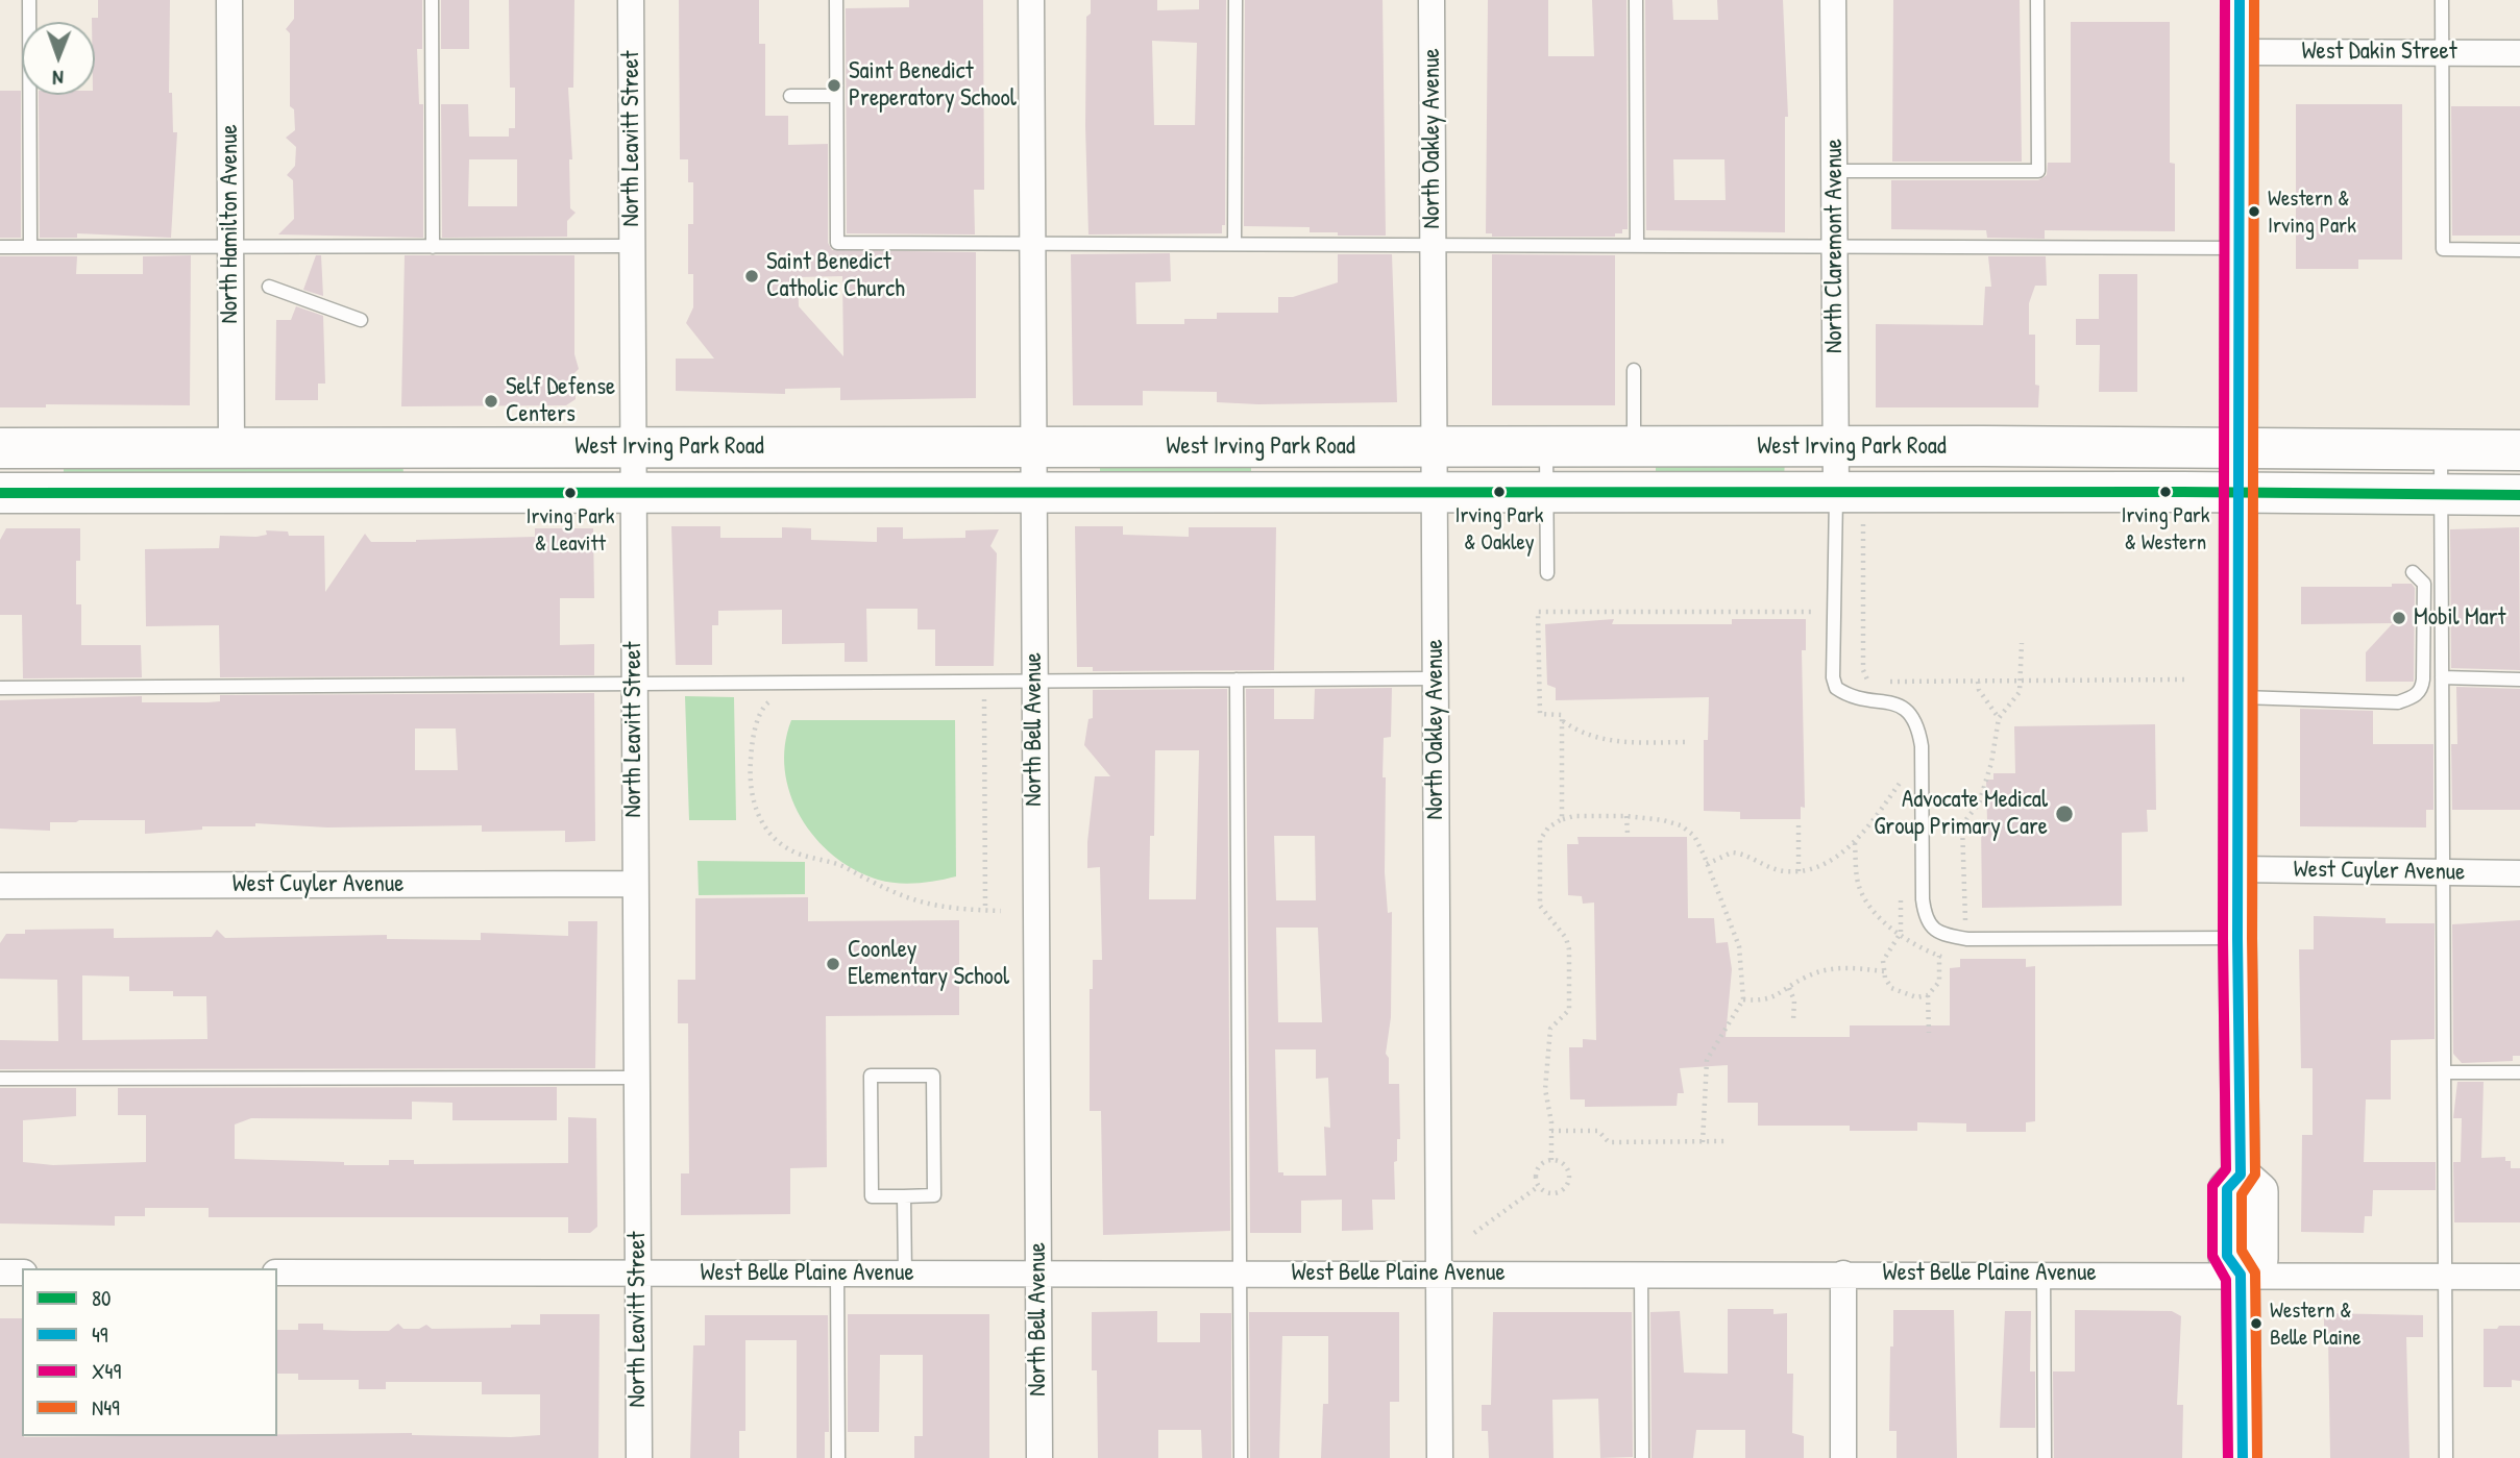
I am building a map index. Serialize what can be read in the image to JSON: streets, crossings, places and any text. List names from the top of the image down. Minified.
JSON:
{"streets":{"main road":["West Irving Park Road"],"street":["West Dakin Street","North Leavitt Street","North Oakley Avenue","North Hamilton Avenue","North Claremont Avenue","North Bell Avenue","West Cuyler Avenue","West Belle Plaine Avenue"]},"crossings":[["North Leavitt Street","West Irving Park Road"],["North Leavitt Street","West Cuyler Avenue"],["North Leavitt Street","West Belle Plaine Avenue"],["North Oakley Avenue","West Irving Park Road"],["North Oakley Avenue","West Belle Plaine Avenue"],["North Hamilton Avenue","West Irving Park Road"],["North Claremont Avenue","West Irving Park Road"],["West Irving Park Road","North Bell Avenue"],["North Bell Avenue","West Belle Plaine Avenue"]],"places":["Saint Benedict Preperatory School","Western & Irving Park","Saint Benedict Catholic Church","Self Defense Centers","Irving Park & Oakley","Irving Park & Western","Irving Park & Leavitt","Mobil Mart","Advocate Medical Group Primary Care","Coonley Elementary School","Western & Belle Plaine"],"lines":["transit line 49","transit line X49","transit line N49","transit line 80"],"legend":["80","49","X49","N49"],"north":"bottom"}
